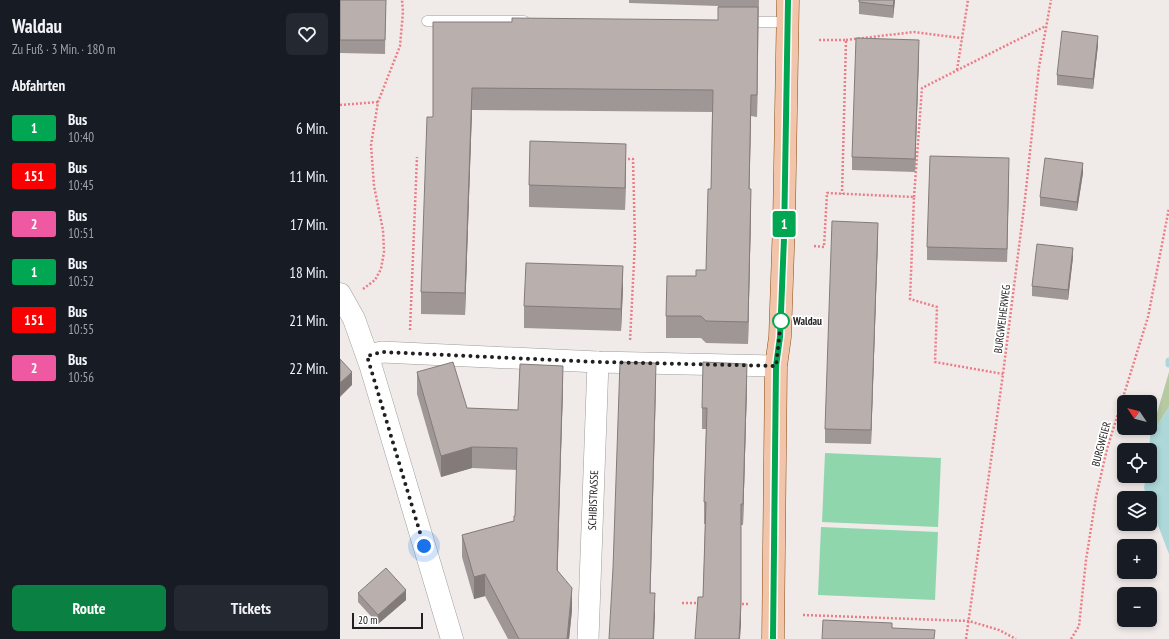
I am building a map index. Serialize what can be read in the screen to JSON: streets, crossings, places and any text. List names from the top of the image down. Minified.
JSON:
{"streets":{"street":["SCHIBISTRASSE"],"path":["BURGWEIHERWEG","BURGWEIER"]},"places":["Waldau"],"lines":["bus line 1"],"scale_bar":"20 m","north":"top left","page":{"heading":[["Waldau","Zu Fuß · 3 Min. · 180 m"],"Abfahrten"],"on_map":"1","list":[{"mark":"1","name":"Bus","note":"10:40","value":"6 Min."},{"mark":"151","name":"Bus","note":"10:45","value":"11 Min."},{"mark":"2","name":"Bus","note":"10:51","value":"17 Min."},{"mark":"1","name":"Bus","note":"10:52","value":"18 Min."},{"mark":"151","name":"Bus","note":"10:55","value":"21 Min."},{"mark":"2","name":"Bus","note":"10:56","value":"22 Min."}],"map_buttons":["+","−"],"buttons":["Route","Tickets"],"scale":"20 m"}}
